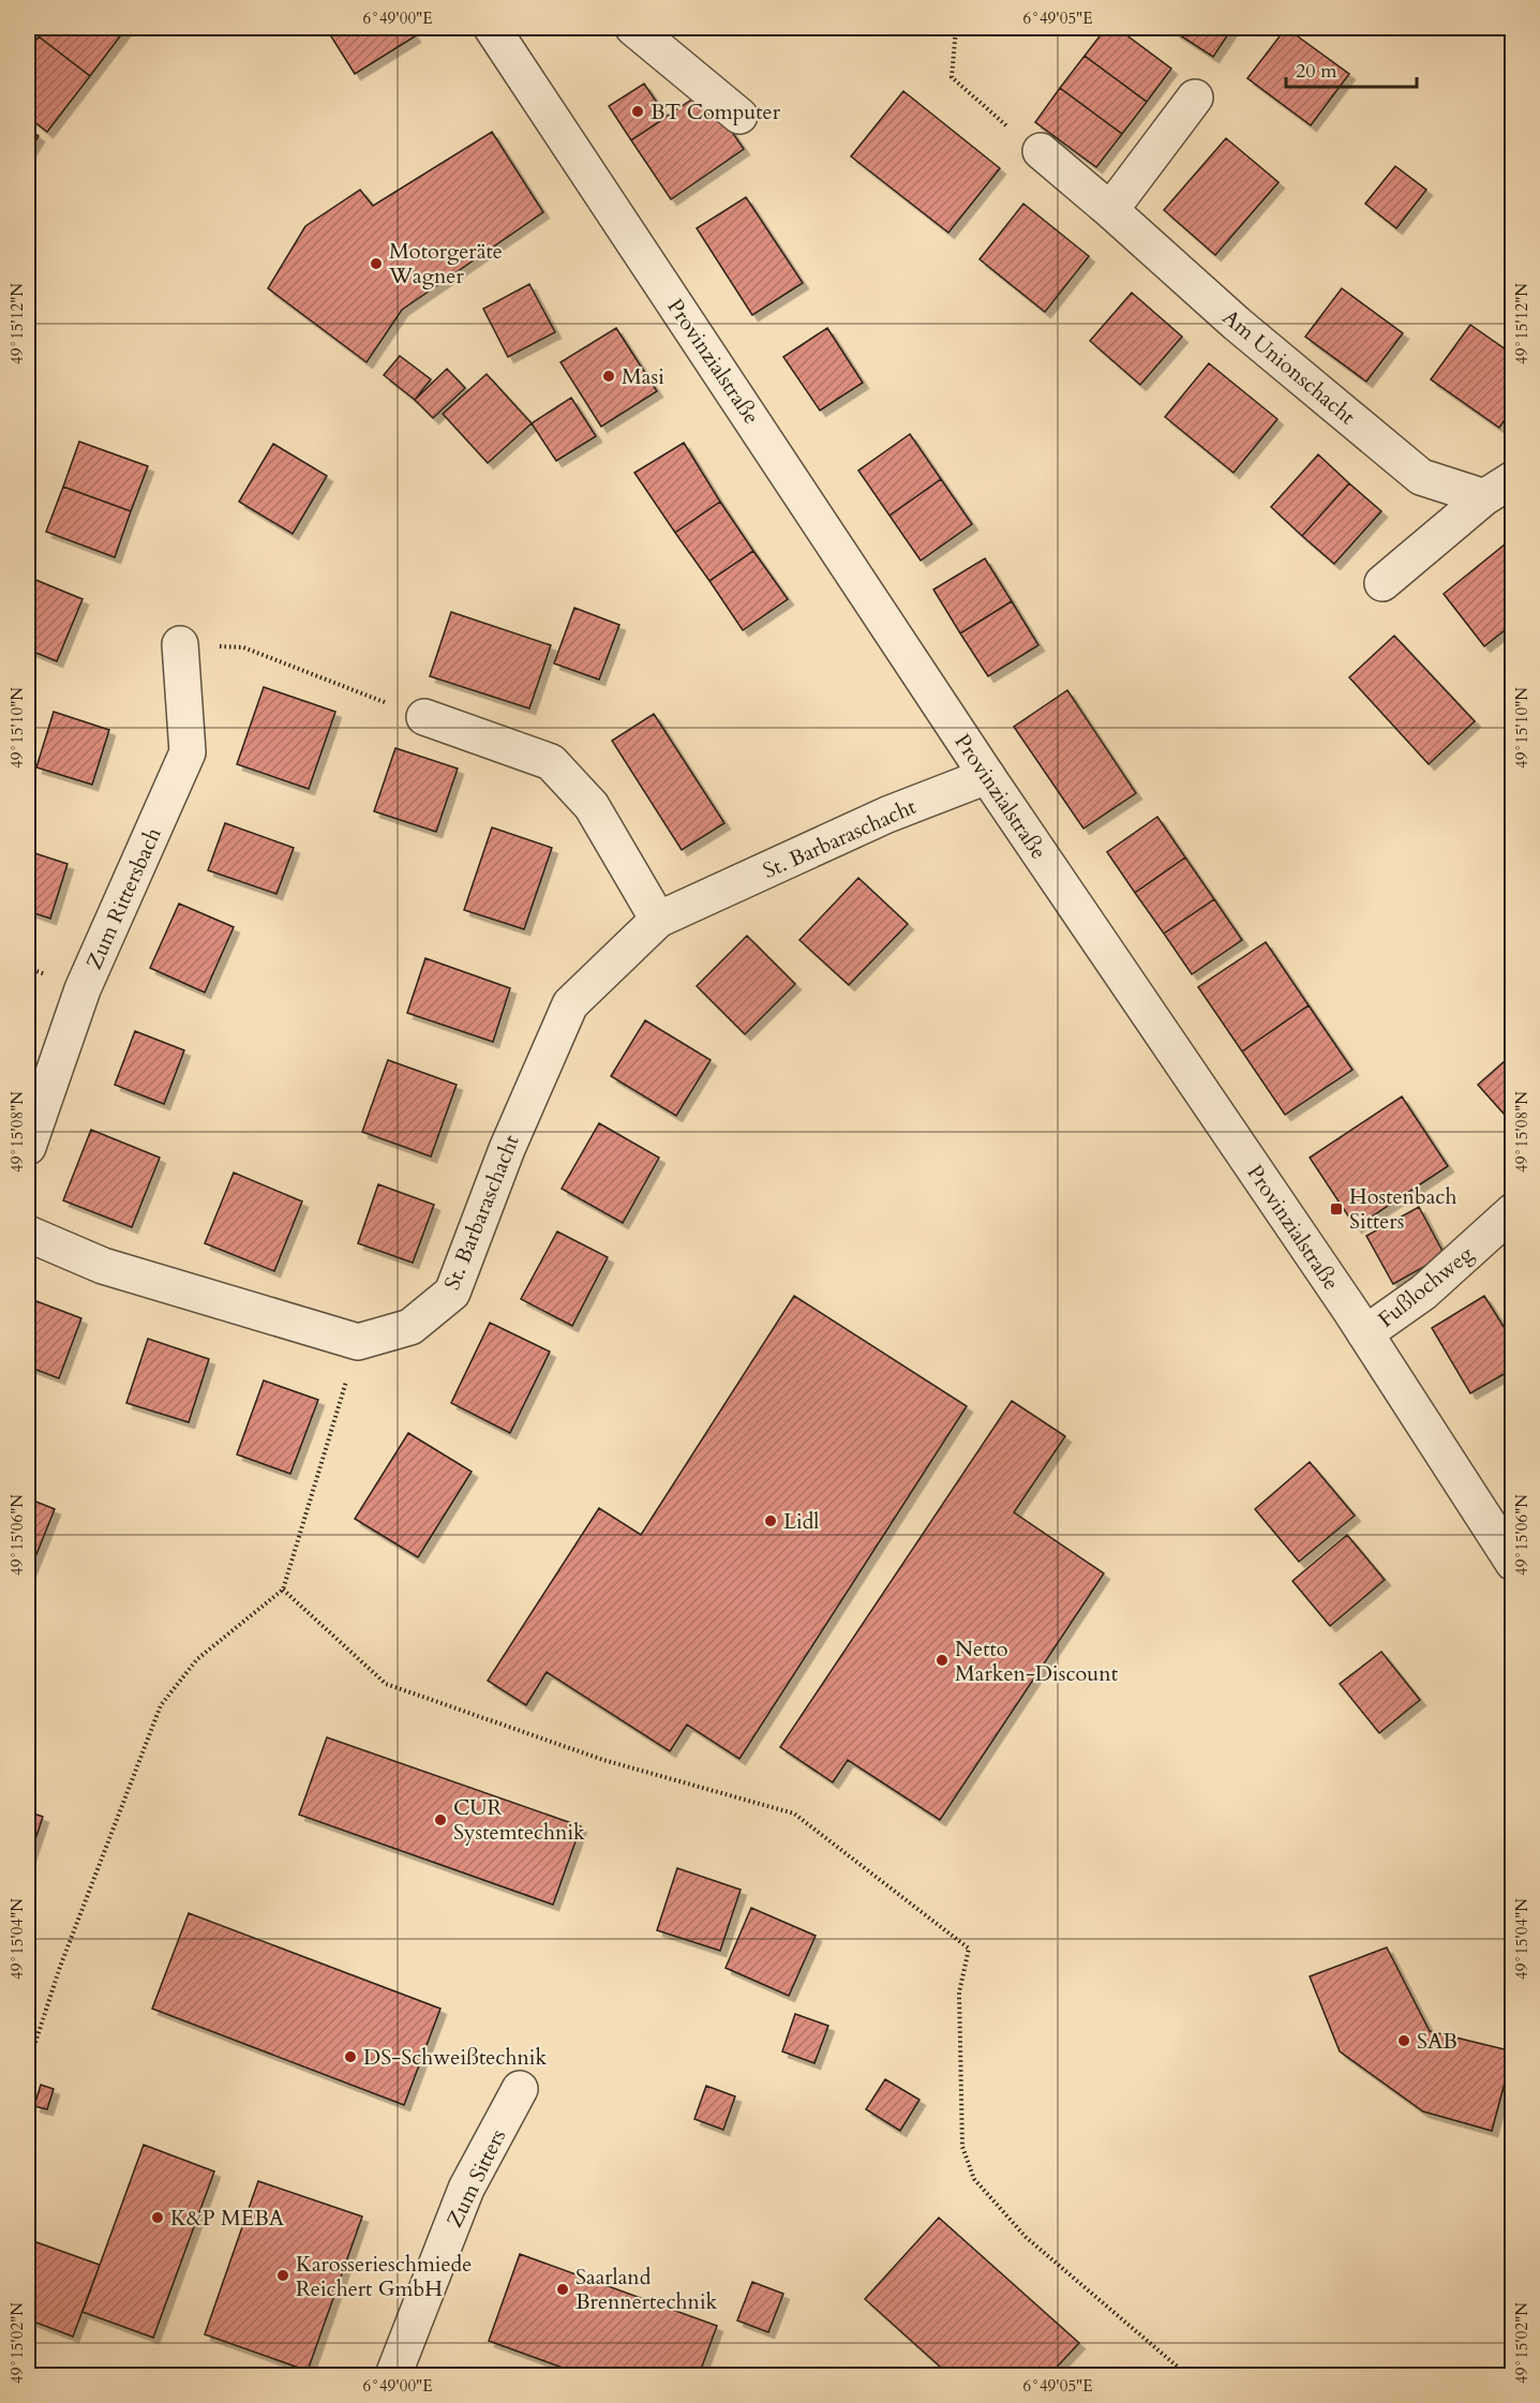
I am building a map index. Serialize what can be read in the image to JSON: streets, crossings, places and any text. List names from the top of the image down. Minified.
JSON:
{"streets":{"street":["Provinzialstraße","Am Unionschacht","St. Barbaraschacht","Zum Rittersbach","Fußlochweg","Zum Sitters"]},"crossings":[["Provinzialstraße","St. Barbaraschacht"],["Provinzialstraße","Fußlochweg"]],"places":{"other":["BT Computer","Motorgeräte Wagner","Masi","Lidl","Netto Marken-Discount","CUR Systemtechnik","SAB","DS-Schweißtechnik","K&P MEBA","Karosserieschmiede Reichert GmbH","Saarland Brennertechnik"],"transit":["Hostenbach Sitters"]},"scale_bar":"20 m","coordinates":["6°49'00\"E","6°49'05\"E","49°15'12\"N","49°15'10\"N","49°15'08\"N","49°15'06\"N","49°15'04\"N","49°15'02\"N"]}
